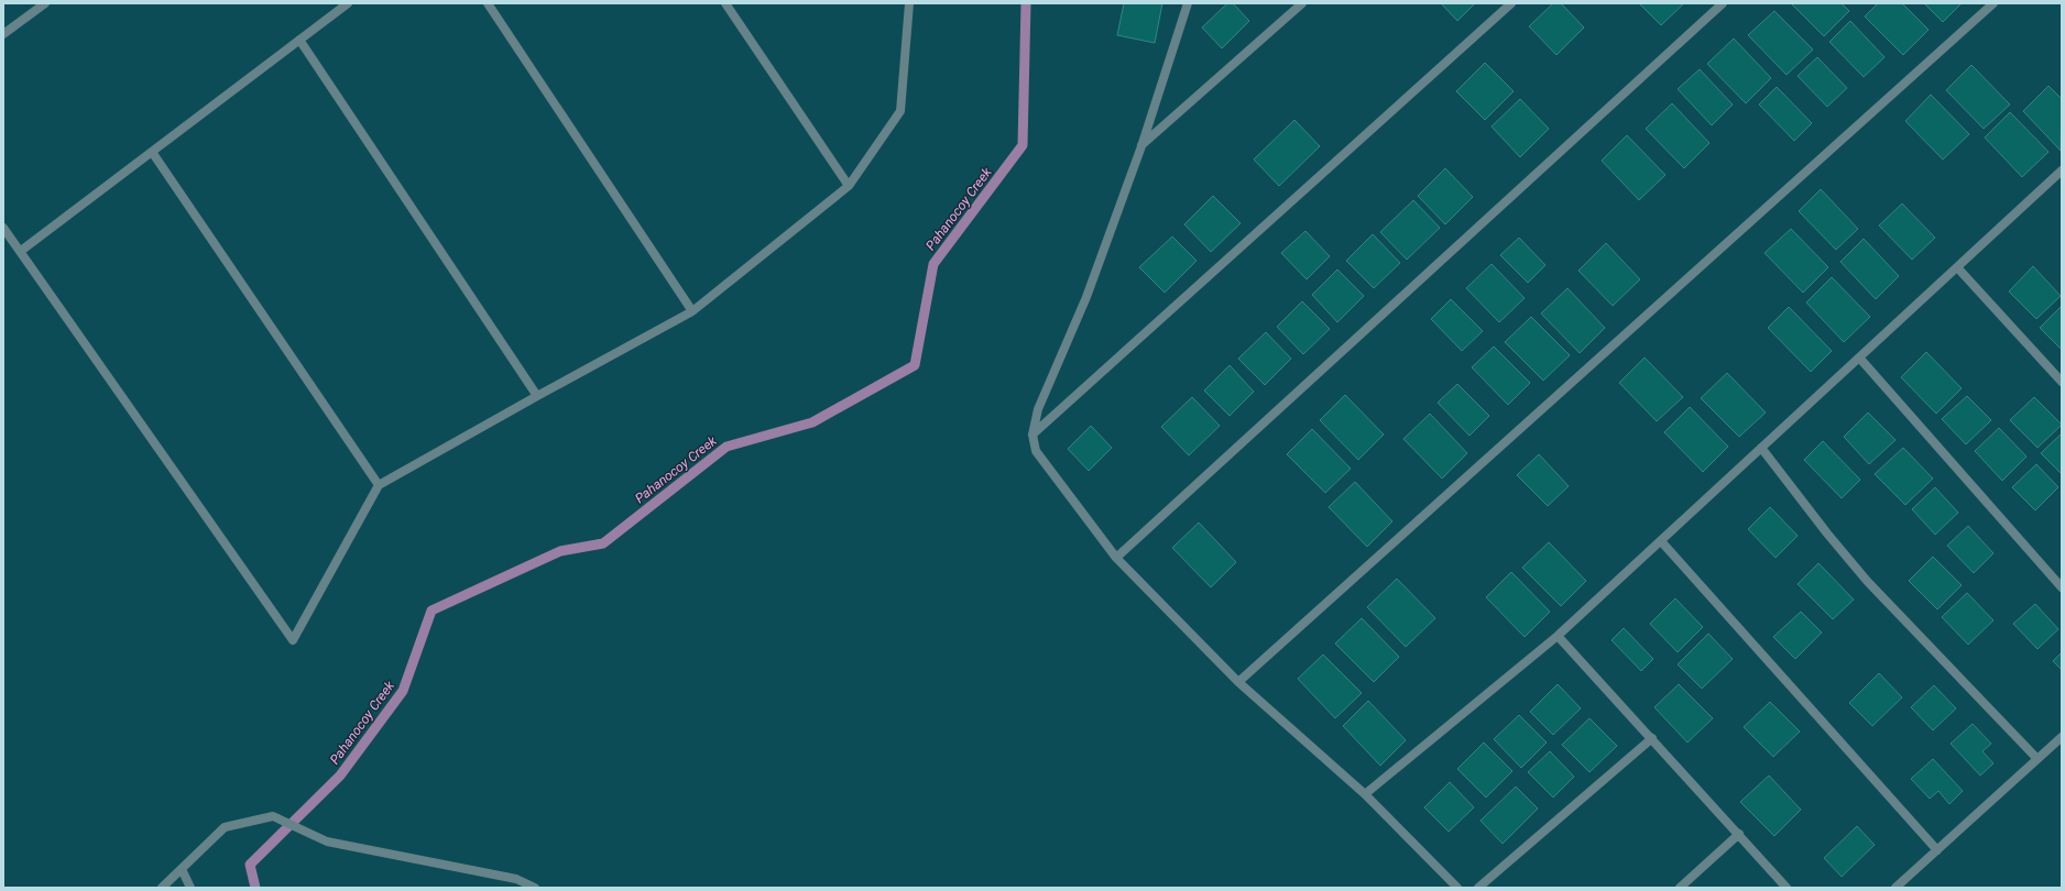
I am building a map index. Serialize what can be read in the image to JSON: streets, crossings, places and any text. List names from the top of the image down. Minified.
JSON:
{"water":["Pahanocoy Creek"]}
